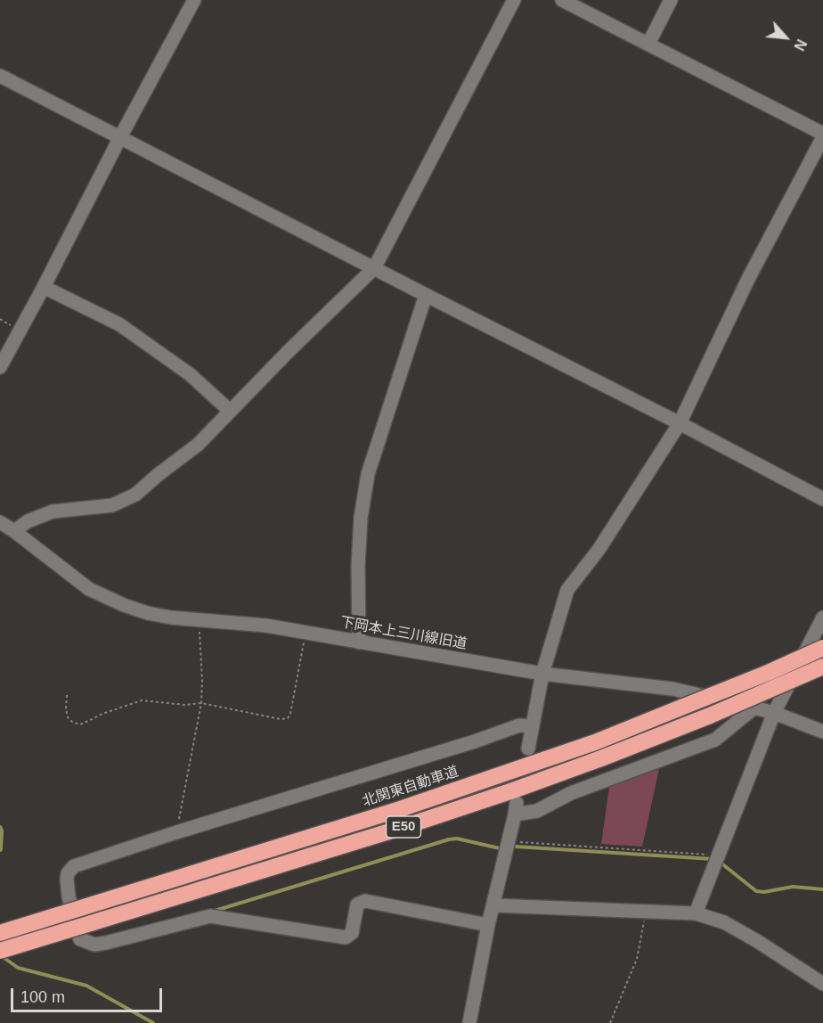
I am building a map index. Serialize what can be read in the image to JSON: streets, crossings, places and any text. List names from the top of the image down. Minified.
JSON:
{"streets":{"highway":["北関東自動車道","E50"],"street":["下岡本上三川線旧道"]},"scale_bar":"100 m","north":"bottom right"}
